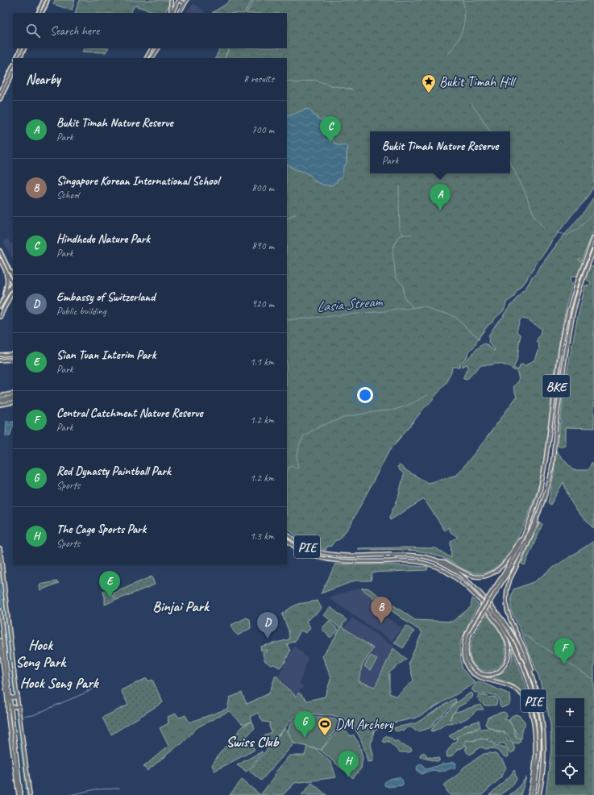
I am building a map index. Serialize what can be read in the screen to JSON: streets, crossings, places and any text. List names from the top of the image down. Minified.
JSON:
{"streets":{"highway":["BKE","PIE"]},"crossings":[["BKE","PIE"]],"districts":["Binjai Park","Hock Seng Park","Hock Seng Park","Swiss Club"],"water":["Lasia Stream"],"places":{"place":["Bukit Timah Hill"],"sports":["DM Archery"]},"page":{"search":"Search here","heading":["Nearby","8 results"],"list":[{"mark":"A","name":"Bukit Timah Nature Reserve","note":"Park","value":"700 m"},{"mark":"B","name":"Singapore Korean International School","note":"School","value":"800 m"},{"mark":"C","name":"Hindhede Nature Park","note":"Park","value":"890 m"},{"mark":"D","name":"Embassy of Switzerland","note":"Public building","value":"920 m"},{"mark":"E","name":"Sian Tuan Interim Park","note":"Park","value":"1.1 km"},{"mark":"F","name":"Central Catchment Nature Reserve","note":"Park","value":"1.2 km"},{"mark":"G","name":"Red Dynasty Paintball Park","note":"Sports","value":"1.2 km"},{"mark":"H","name":"The Cage Sports Park","note":"Sports","value":"1.3 km"}],"pins":["C","A","E","B","D","F","G","H"],"popup":["Bukit Timah Nature Reserve","Park"],"map_buttons":["+","−"]}}
